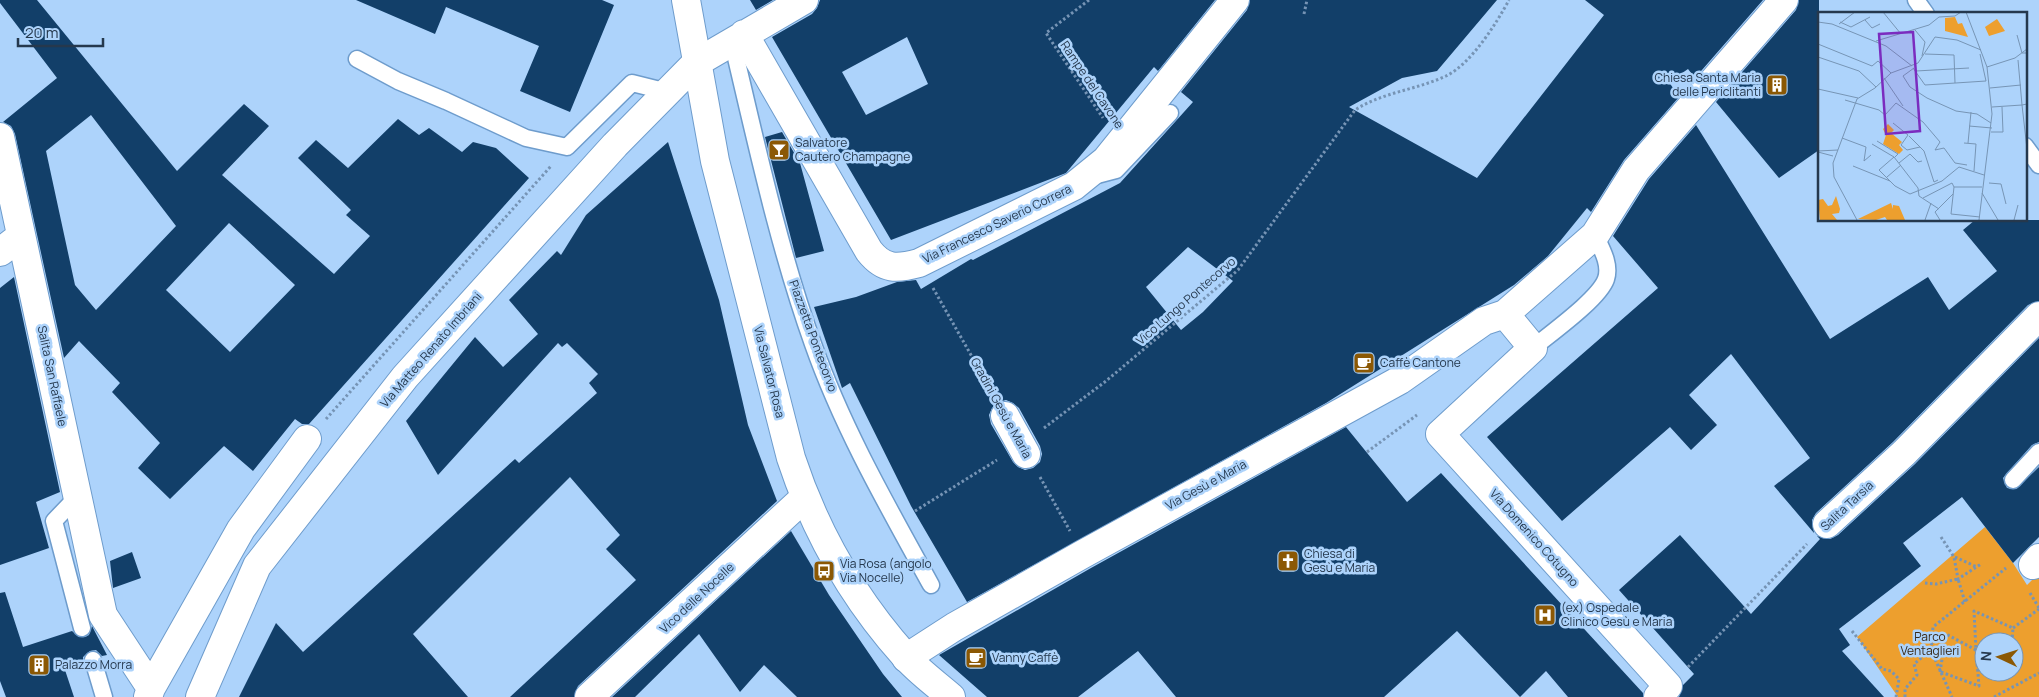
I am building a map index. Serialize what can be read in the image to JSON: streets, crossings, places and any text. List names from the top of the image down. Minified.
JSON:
{"streets":{"street":["Via Francesco Saverio Correra","Via Matteo Renato Imbriani","Via Salvator Rosa","Salita San Raffaele","Gradini Gesù e Maria","Via Gesù e Maria","Salita Tarsia","Via Domenico Cotugno","Vico delle Nocelle"],"lane":["Piazzetta Pontecorvo"],"path":["Rampe del Cavone","Vico Lungo Pontecorvo"]},"crossings":[["Rampe del Cavone","Via Francesco Saverio Correra"],["Via Francesco Saverio Correra","Piazzetta Pontecorvo"],["Via Francesco Saverio Correra","Via Matteo Renato Imbriani"],["Via Francesco Saverio Correra","Gradini Gesù e Maria"],["Vico Lungo Pontecorvo","Piazzetta Pontecorvo"],["Vico Lungo Pontecorvo","Gradini Gesù e Maria"],["Piazzetta Pontecorvo","Via Matteo Renato Imbriani"],["Via Matteo Renato Imbriani","Via Salvator Rosa"],["Via Salvator Rosa","Via Gesù e Maria"],["Via Salvator Rosa","Vico delle Nocelle"],["Gradini Gesù e Maria","Via Gesù e Maria"],["Salita Tarsia","Via Domenico Cotugno"]],"parks":["Parco Ventaglieri"],"places":{"building":["Chiesa Santa Maria delle Periclitanti","Palazzo Morra"],"bar":["Salvatore Cautero Champagne"],"cafe":["Caffè Cantone","Vanny Caffè"],"church":["Chiesa di Gesù e Maria"],"bus stop":["Via Rosa (angolo Via Nocelle)"],"hospital":["(ex) Ospedale Clinico Gesù e Maria"]},"scale_bar":"20 m","north":"left"}
